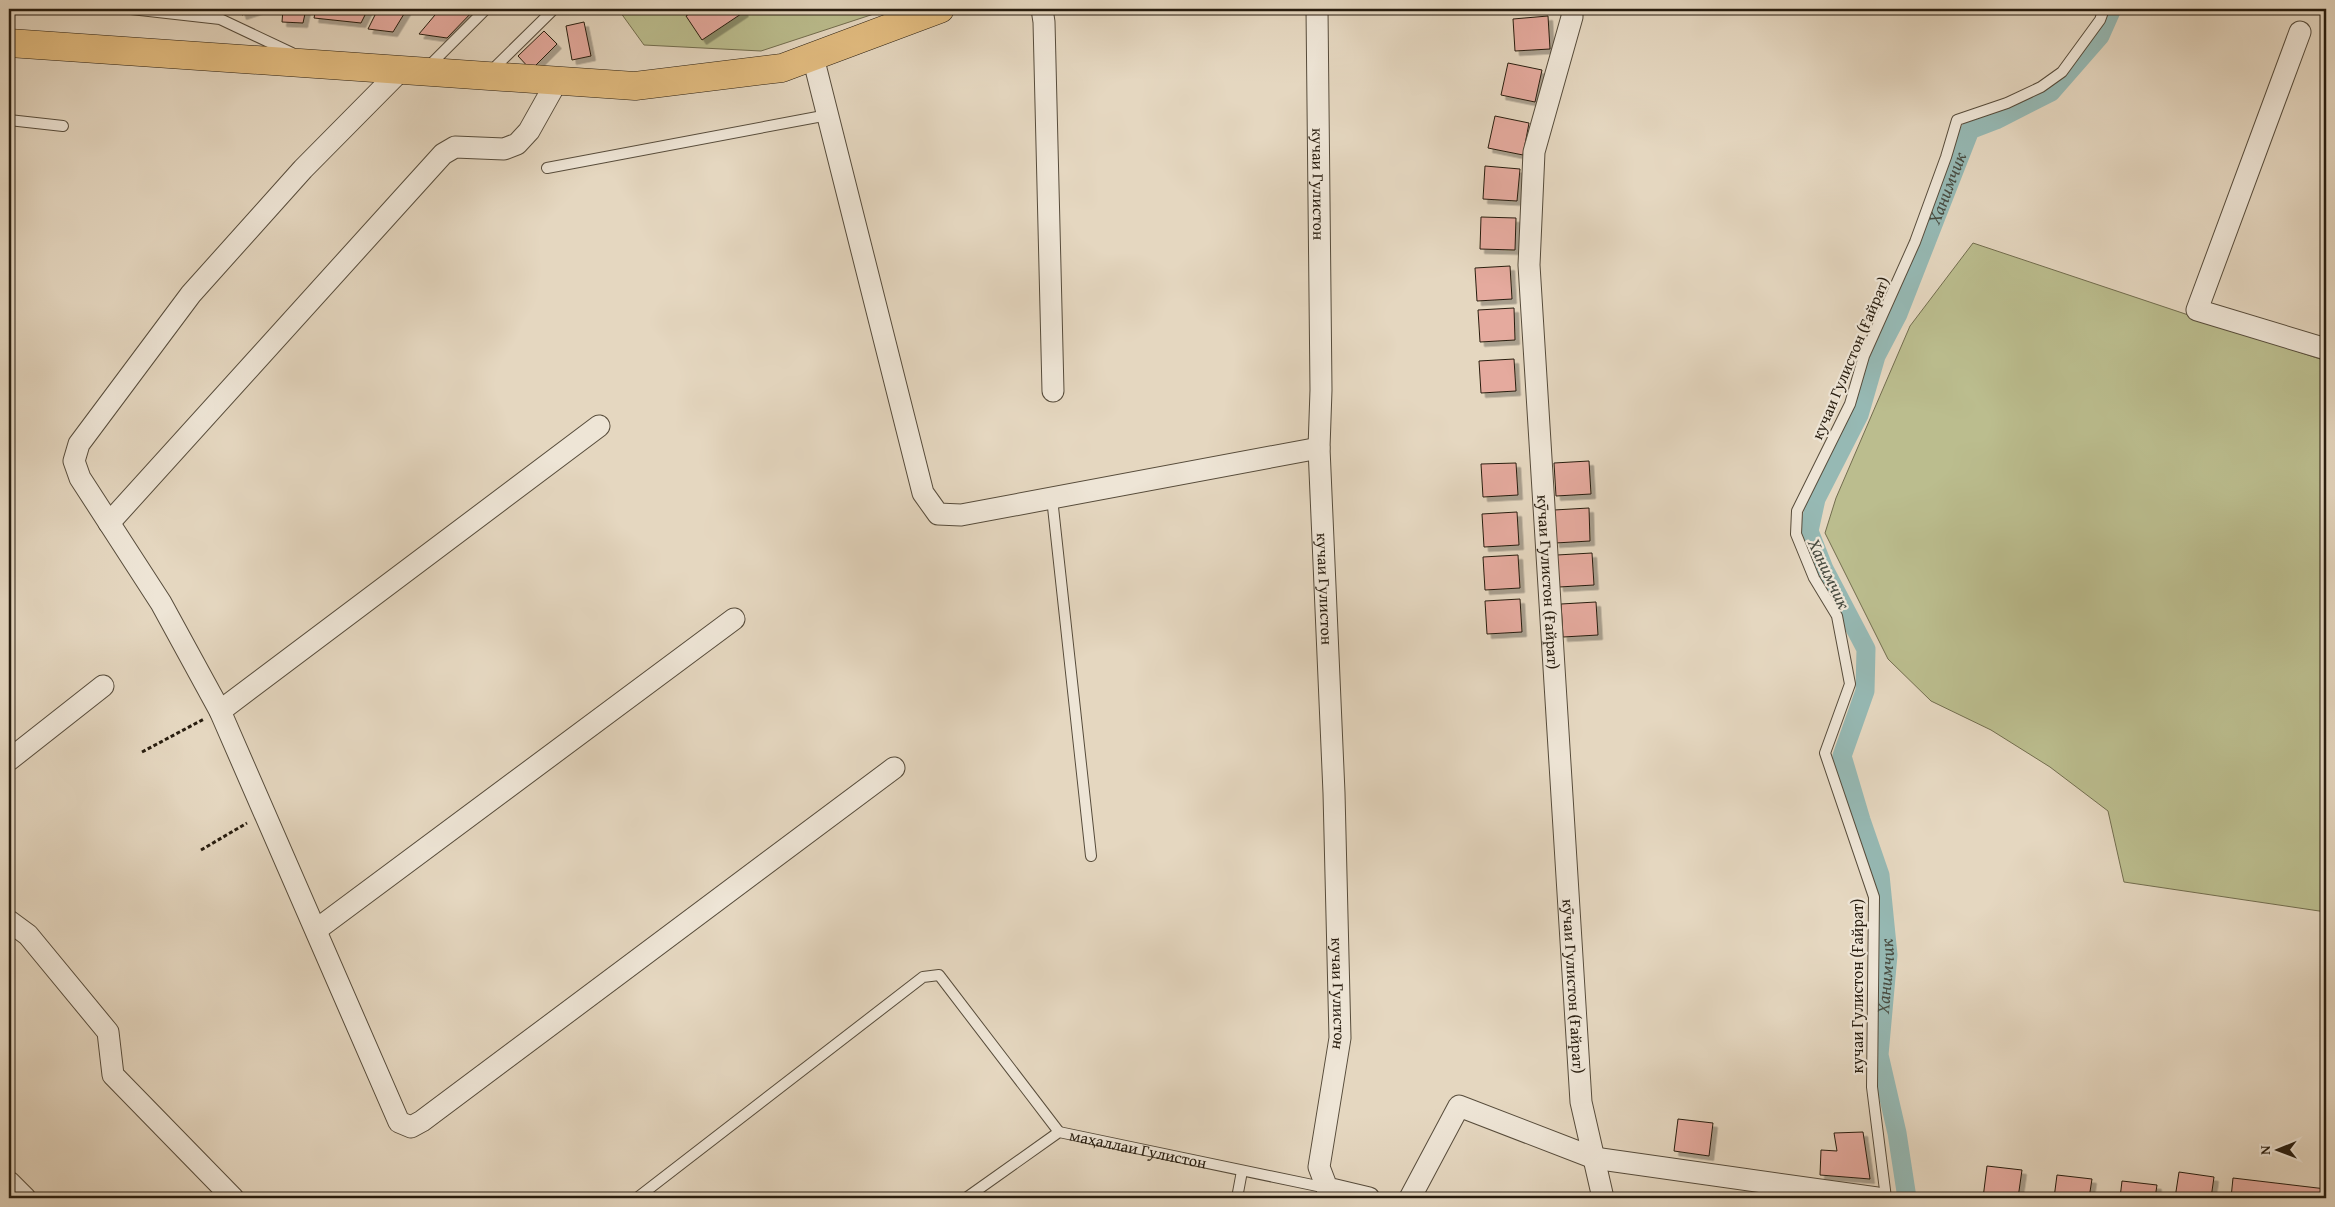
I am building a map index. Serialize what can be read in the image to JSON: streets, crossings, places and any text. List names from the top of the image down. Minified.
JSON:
{"streets":{"street":["кучаи Гулистон","кӯчаи Гулистон (Ғайрат)","маҳаллаи Гулистон"],"lane":["кучаи Гулистон (Ғайрат)"]},"crossings":[["кучаи Гулистон","маҳаллаи Гулистон"]],"water":["Ханимчик"],"north":"left"}
